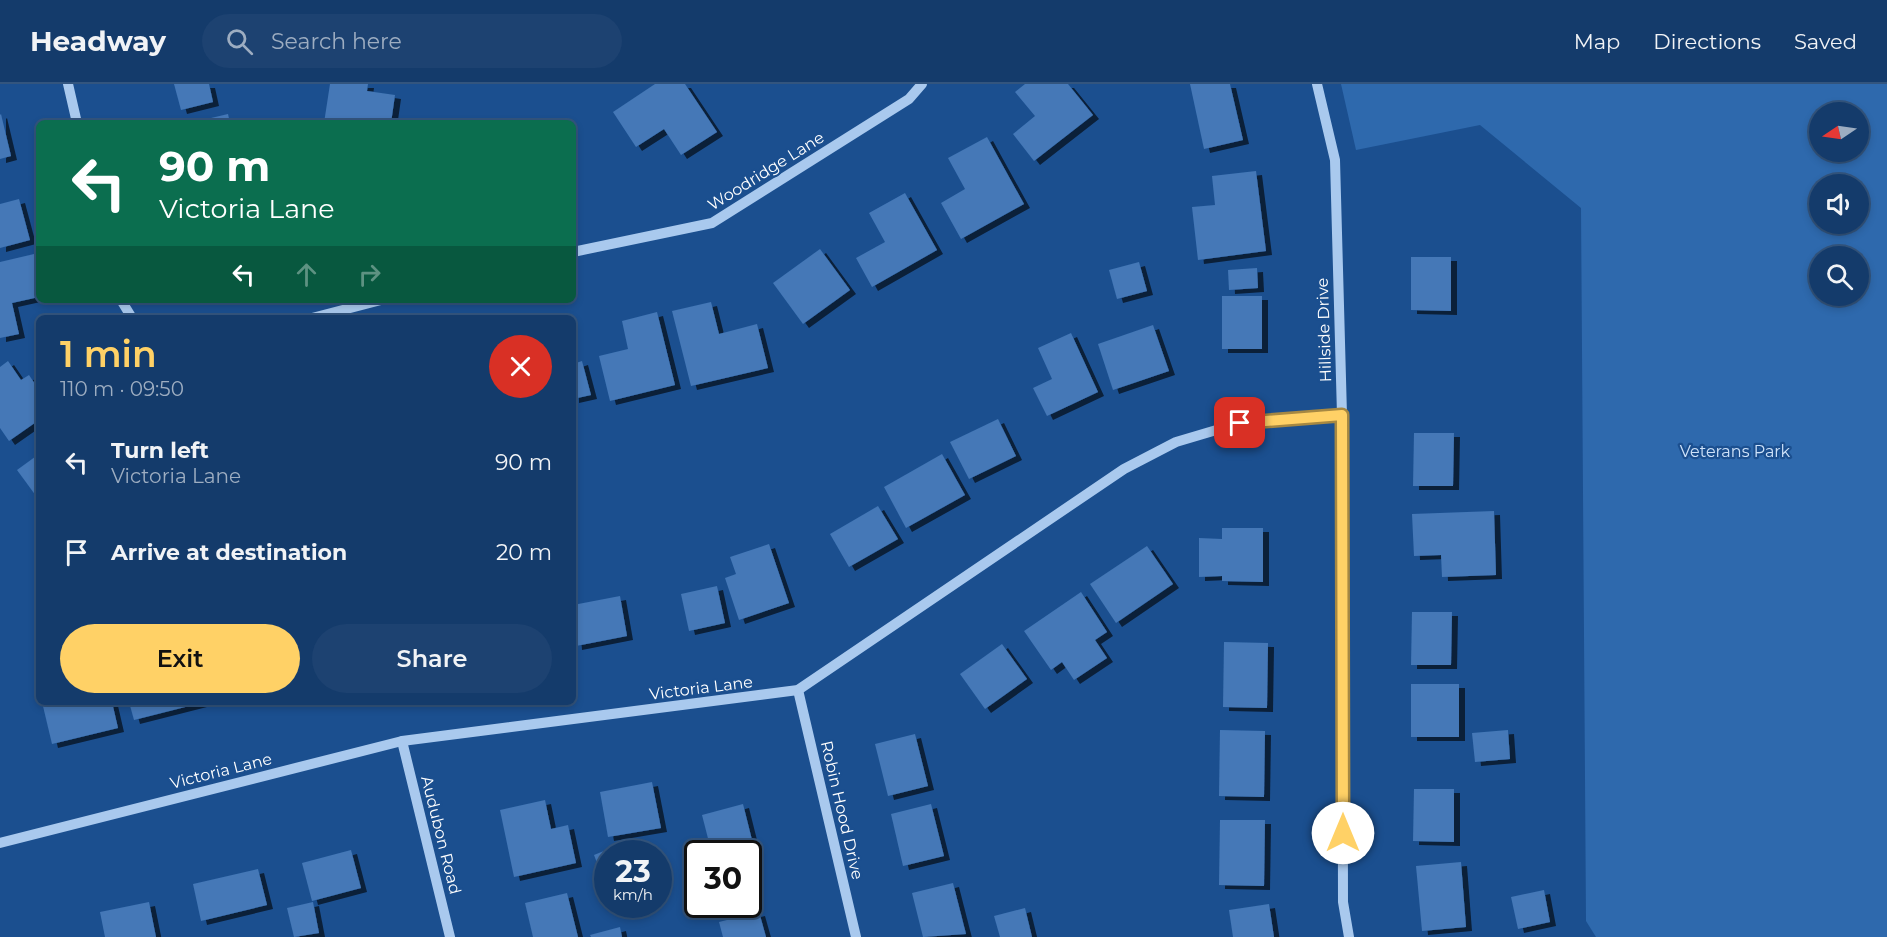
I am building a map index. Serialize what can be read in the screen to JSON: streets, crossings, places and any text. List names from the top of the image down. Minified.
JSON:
{"streets":{"street":["Woodridge Lane","Hillside Drive","Victoria Lane","Robin Hood Drive","Audubon Road"]},"crossings":[["Hillside Drive","Victoria Lane"],["Victoria Lane","Robin Hood Drive"],["Victoria Lane","Audubon Road"]],"parks":["Veterans Park"],"north":"left","page":{"header":"Headway","search":"Search here","nav":["Map","Directions","Saved"],"turn":["90 m","Victoria Lane"],"heading":["1 min","110 m · 09:50"],"list":[{"name":"Turn left","note":"Victoria Lane","value":"90 m"},{"name":"Arrive at destination","value":"20 m"}],"buttons":["Exit","Share"],"speed":"23 km/h","limit":"30"}}
